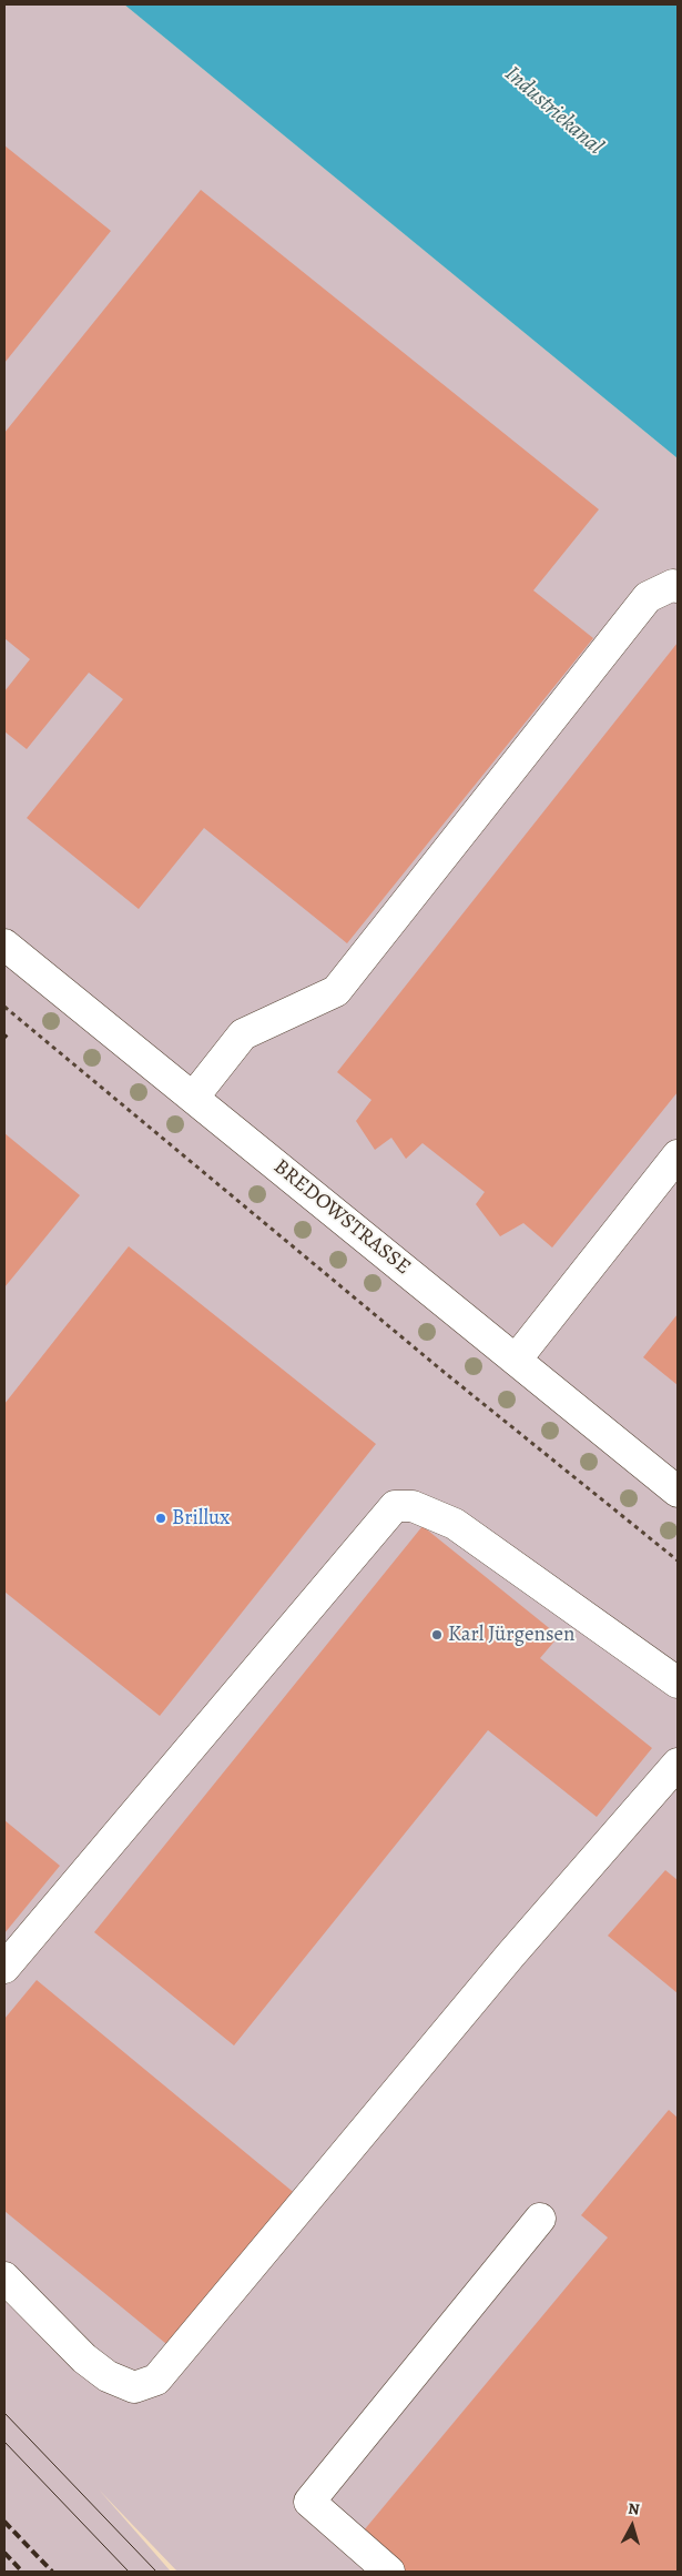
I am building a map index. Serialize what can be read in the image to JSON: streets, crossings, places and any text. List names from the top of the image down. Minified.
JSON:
{"streets":{"street":["BREDOWSTRASSE"]},"water":["Industriekanal"],"places":["Brillux","Karl Jürgensen"],"north":"top"}
